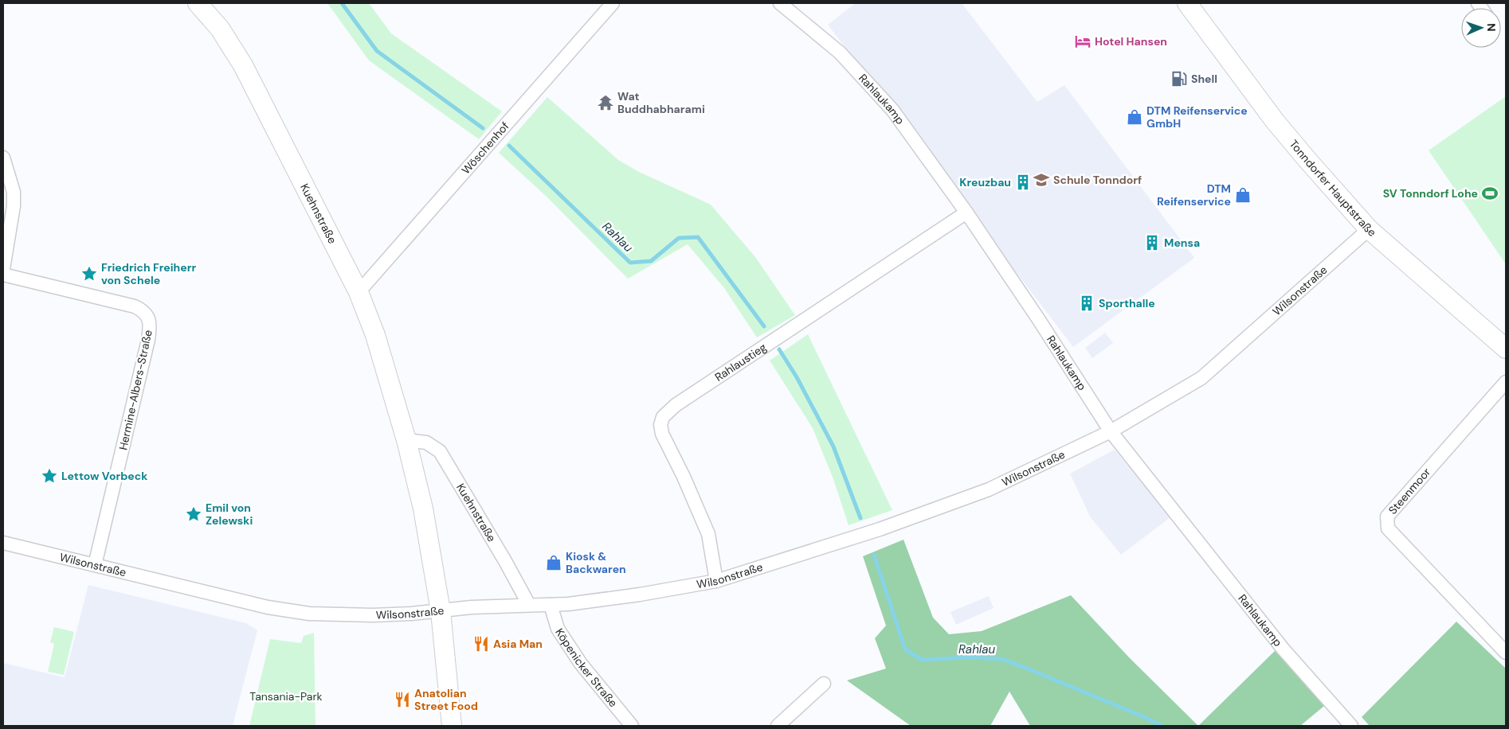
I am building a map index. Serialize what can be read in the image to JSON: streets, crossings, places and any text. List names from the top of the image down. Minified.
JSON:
{"streets":{"street":["Rahlaukamp","Wöschenhof","Tonndorfer Hauptstraße","Kuehnstraße","Wilsonstraße","Rahlaustieg","Hermine-Albers-Straße","Steenmoor","Köpenicker Straße"]},"crossings":[["Rahlaukamp","Wilsonstraße"],["Rahlaukamp","Rahlaustieg"],["Wöschenhof","Kuehnstraße"],["Tonndorfer Hauptstraße","Wilsonstraße"],["Kuehnstraße","Wilsonstraße"],["Wilsonstraße","Rahlaustieg"],["Wilsonstraße","Hermine-Albers-Straße"],["Wilsonstraße","Köpenicker Straße"]],"water":["Rahlau"],"parks":["Tansania-Park"],"places":{"hotel":["Hotel Hansen"],"fuel station":["Shell"],"temple":["Wat Buddhabharami"],"shop":["DTM Reifenservice GmbH","DTM Reifenservice","Kiosk & Backwaren"],"school or university":["Schule Tonndorf"],"building":["Kreuzbau","Mensa","Sporthalle"],"sports":["SV Tonndorf Lohe"],"place":["Friedrich Freiherr von Schele","Lettow Vorbeck","Emil von Zelewski"],"restaurant":["Asia Man","Anatolian Street Food"]},"north":"right"}
